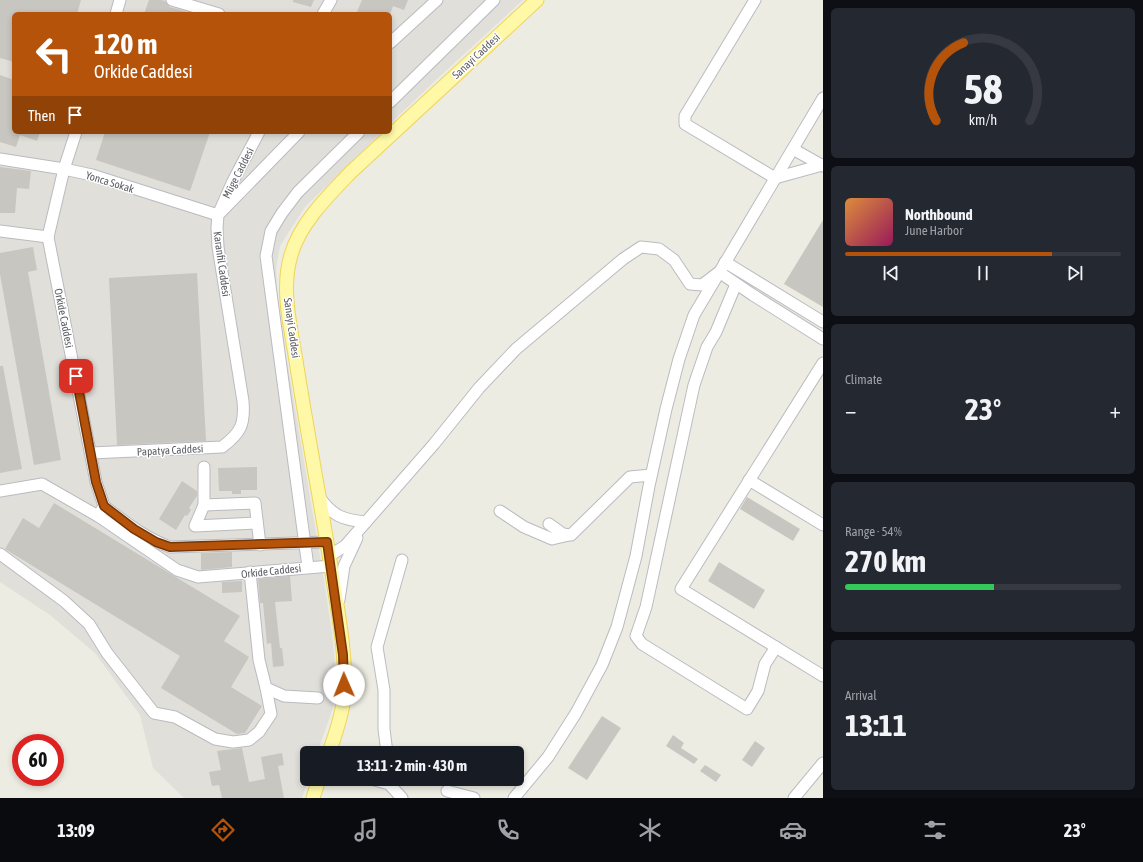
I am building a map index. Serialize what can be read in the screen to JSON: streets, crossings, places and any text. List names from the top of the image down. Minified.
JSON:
{"streets":{"main road":["Sanayi Caddesi"],"street":["Müge Caddesi","Yonca Sokak","Karanfil Caddesi","Orkide Caddesi","Papatya Caddesi"]},"crossings":[["Sanayi Caddesi","Orkide Caddesi"],["Müge Caddesi","Yonca Sokak"],["Müge Caddesi","Karanfil Caddesi"],["Yonca Sokak","Karanfil Caddesi"],["Yonca Sokak","Orkide Caddesi"],["Karanfil Caddesi","Papatya Caddesi"],["Orkide Caddesi","Papatya Caddesi"]],"page":{"turn":["120 m","Orkide Caddesi"],"then":"Then","song":["Northbound","June Harbor"],"tile":["Climate",["Range · 54%","270 km"],["Arrival","13:11"]],"heat":["−","23°","+"],"limit":"60","trip":"13:11 · 2 min · 430 m","tabs":["13:09","23°"],"gauge":["58","km/h"]}}
